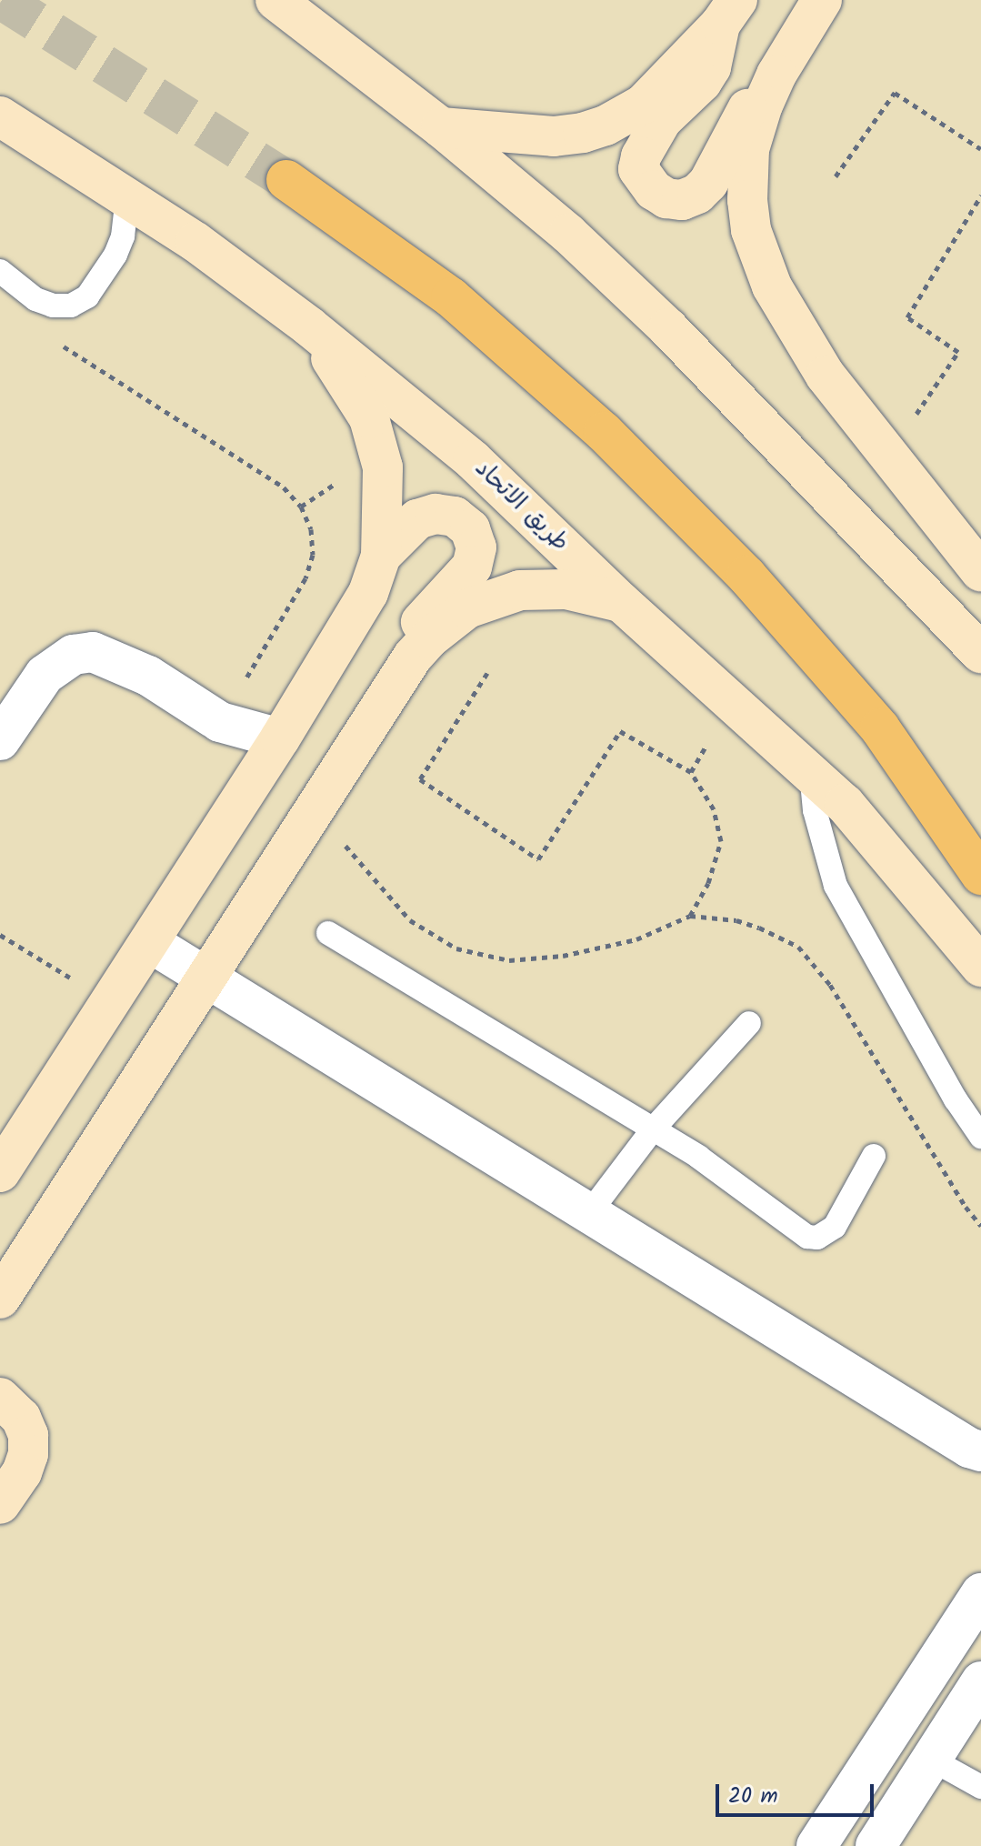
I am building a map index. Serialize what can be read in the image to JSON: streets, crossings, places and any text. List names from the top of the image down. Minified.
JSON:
{"streets":{"street":["طريق الاتحاد"]},"scale_bar":"20 m"}
